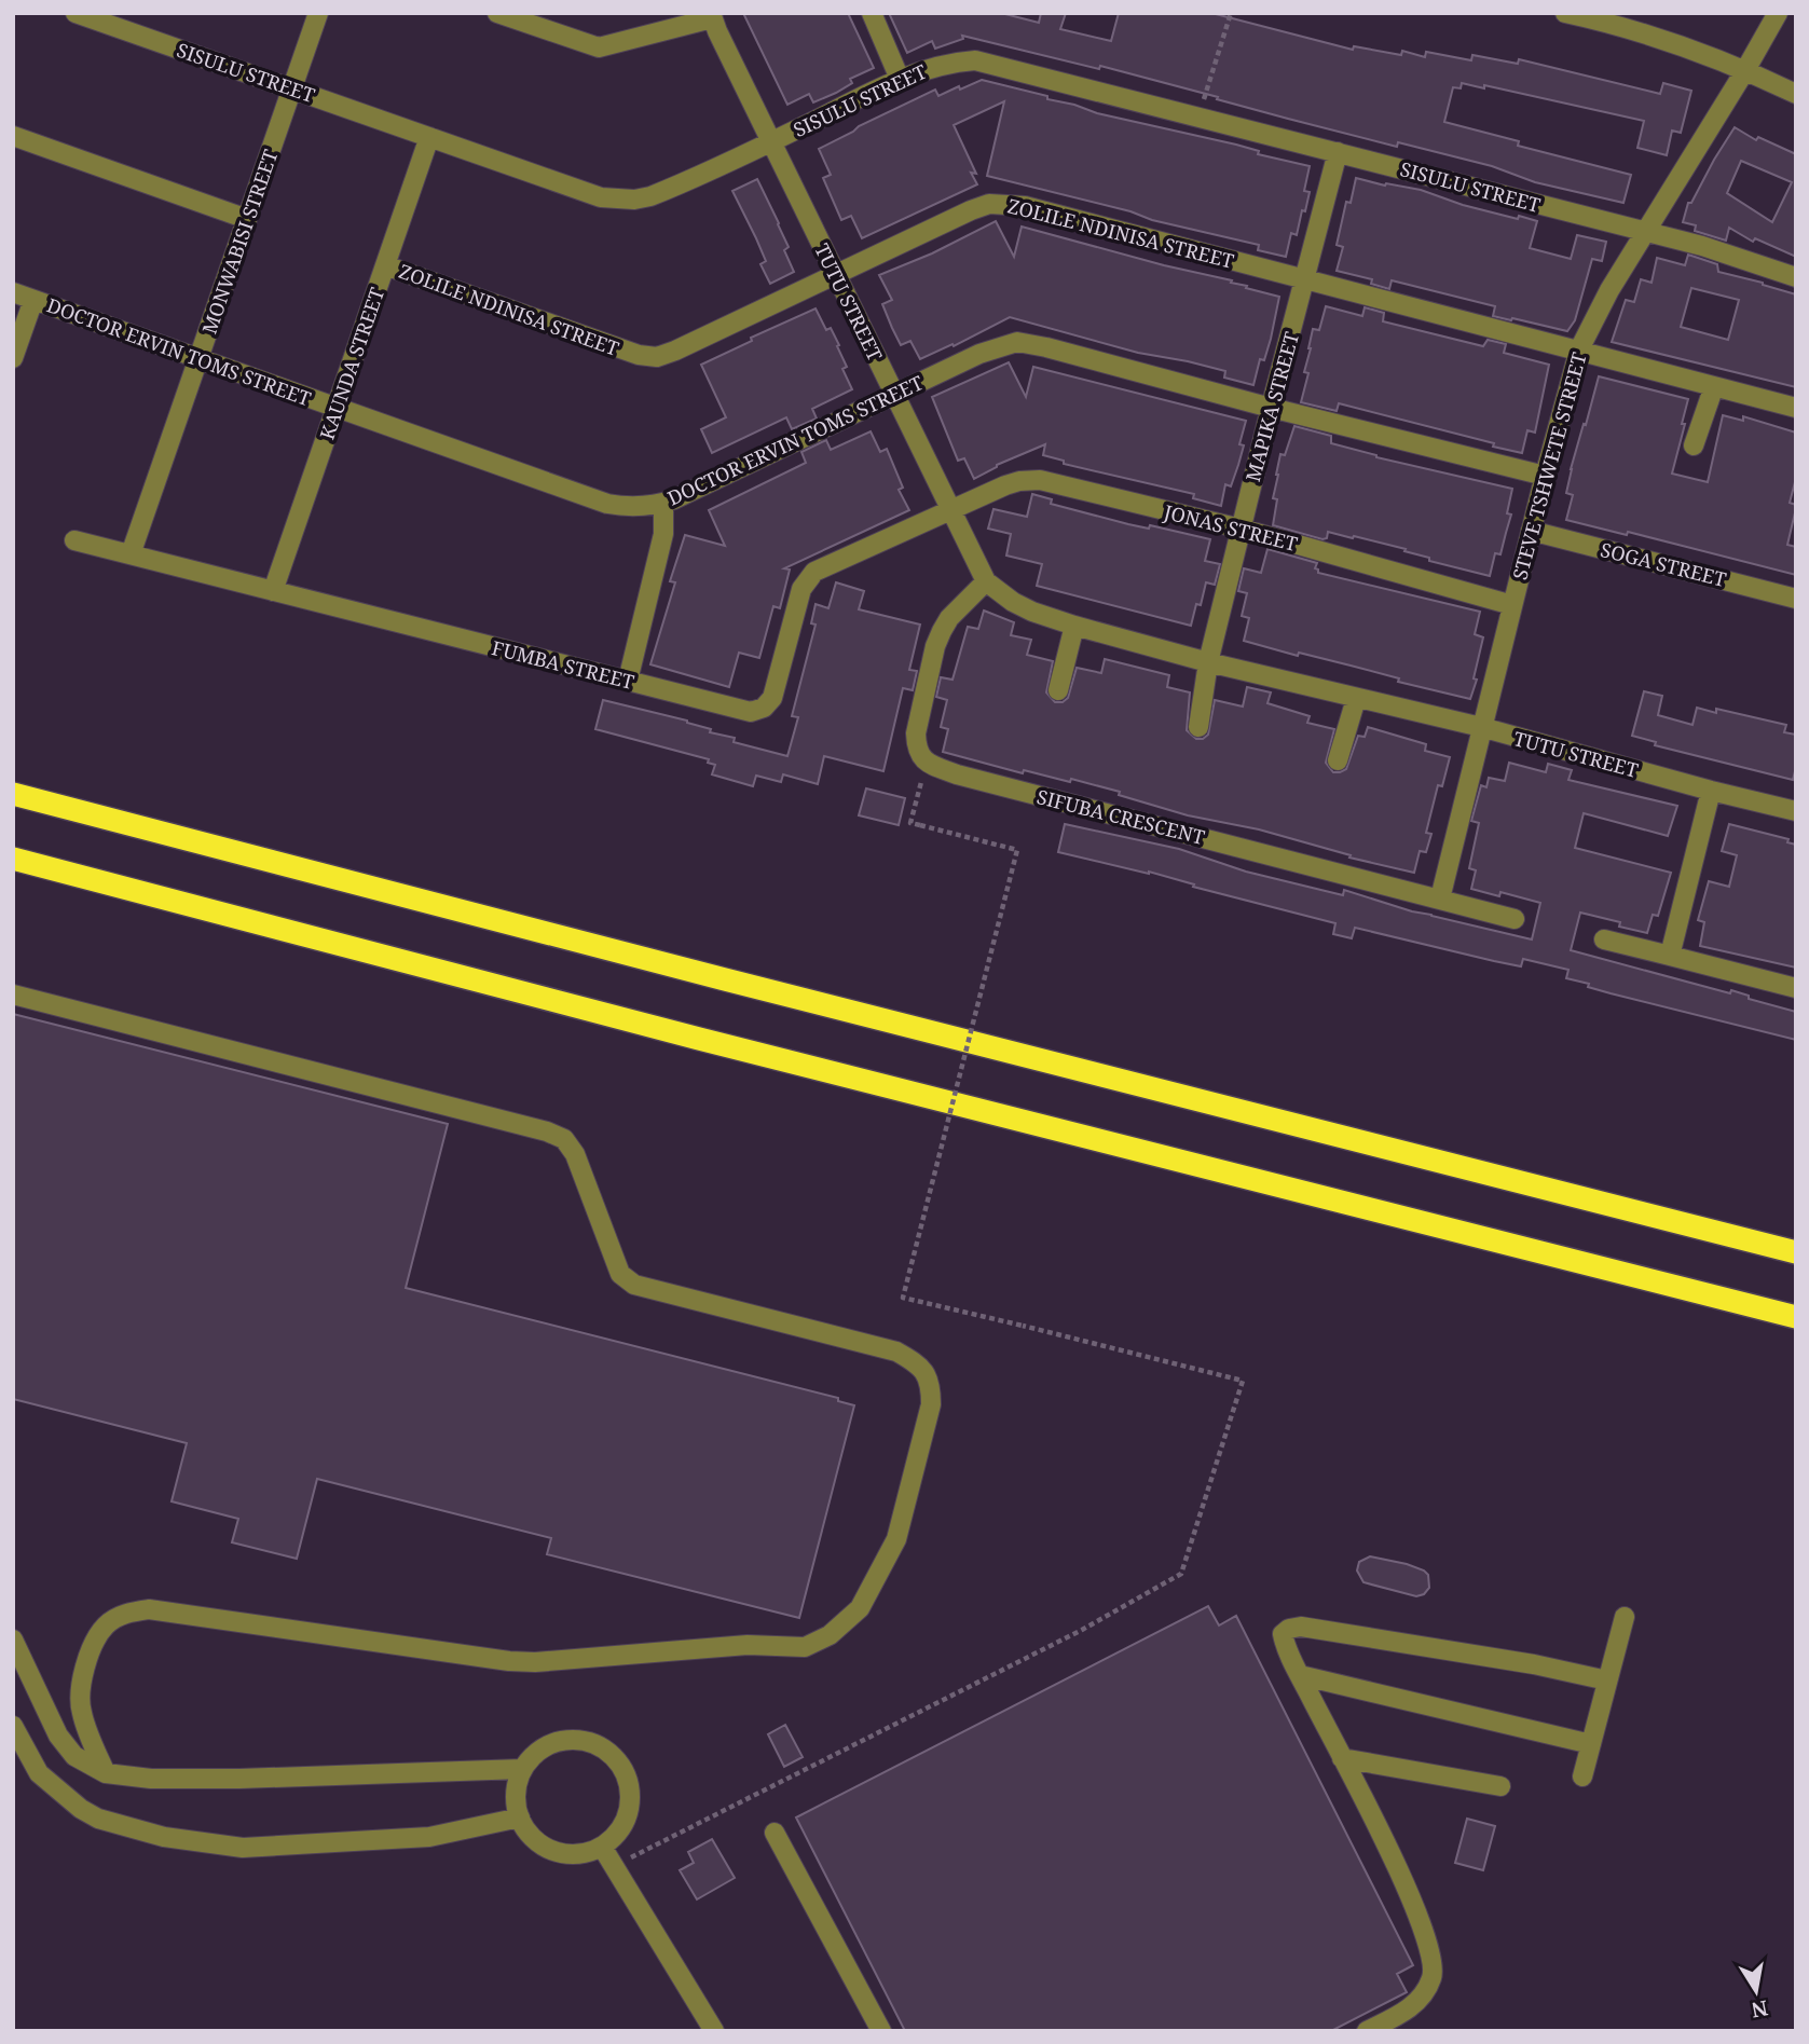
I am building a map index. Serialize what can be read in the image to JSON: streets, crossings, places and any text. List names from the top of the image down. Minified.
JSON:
{"streets":{"street":["SISULU STREET","ZOLILE NDINISA STREET","MONWABISI STREET","TUTU STREET","DOCTOR ERVIN TOMS STREET","KAUNDA STREET","MAPIKA STREET","STEVE TSHWETE STREET","JONAS STREET","SOGA STREET","FUMBA STREET","SIFUBA CRESCENT"]},"crossings":[["SISULU STREET","MONWABISI STREET"],["SISULU STREET","TUTU STREET"],["SISULU STREET","KAUNDA STREET"],["SISULU STREET","MAPIKA STREET"],["SISULU STREET","STEVE TSHWETE STREET"],["ZOLILE NDINISA STREET","TUTU STREET"],["ZOLILE NDINISA STREET","KAUNDA STREET"],["ZOLILE NDINISA STREET","MAPIKA STREET"],["ZOLILE NDINISA STREET","STEVE TSHWETE STREET"],["MONWABISI STREET","DOCTOR ERVIN TOMS STREET"],["MONWABISI STREET","FUMBA STREET"],["TUTU STREET","DOCTOR ERVIN TOMS STREET"],["TUTU STREET","MAPIKA STREET"],["TUTU STREET","STEVE TSHWETE STREET"],["TUTU STREET","JONAS STREET"],["TUTU STREET","FUMBA STREET"],["DOCTOR ERVIN TOMS STREET","KAUNDA STREET"],["DOCTOR ERVIN TOMS STREET","MAPIKA STREET"],["DOCTOR ERVIN TOMS STREET","STEVE TSHWETE STREET"],["KAUNDA STREET","FUMBA STREET"],["MAPIKA STREET","JONAS STREET"],["STEVE TSHWETE STREET","JONAS STREET"],["STEVE TSHWETE STREET","SOGA STREET"],["STEVE TSHWETE STREET","SIFUBA CRESCENT"],["JONAS STREET","FUMBA STREET"]],"north":"bottom"}
